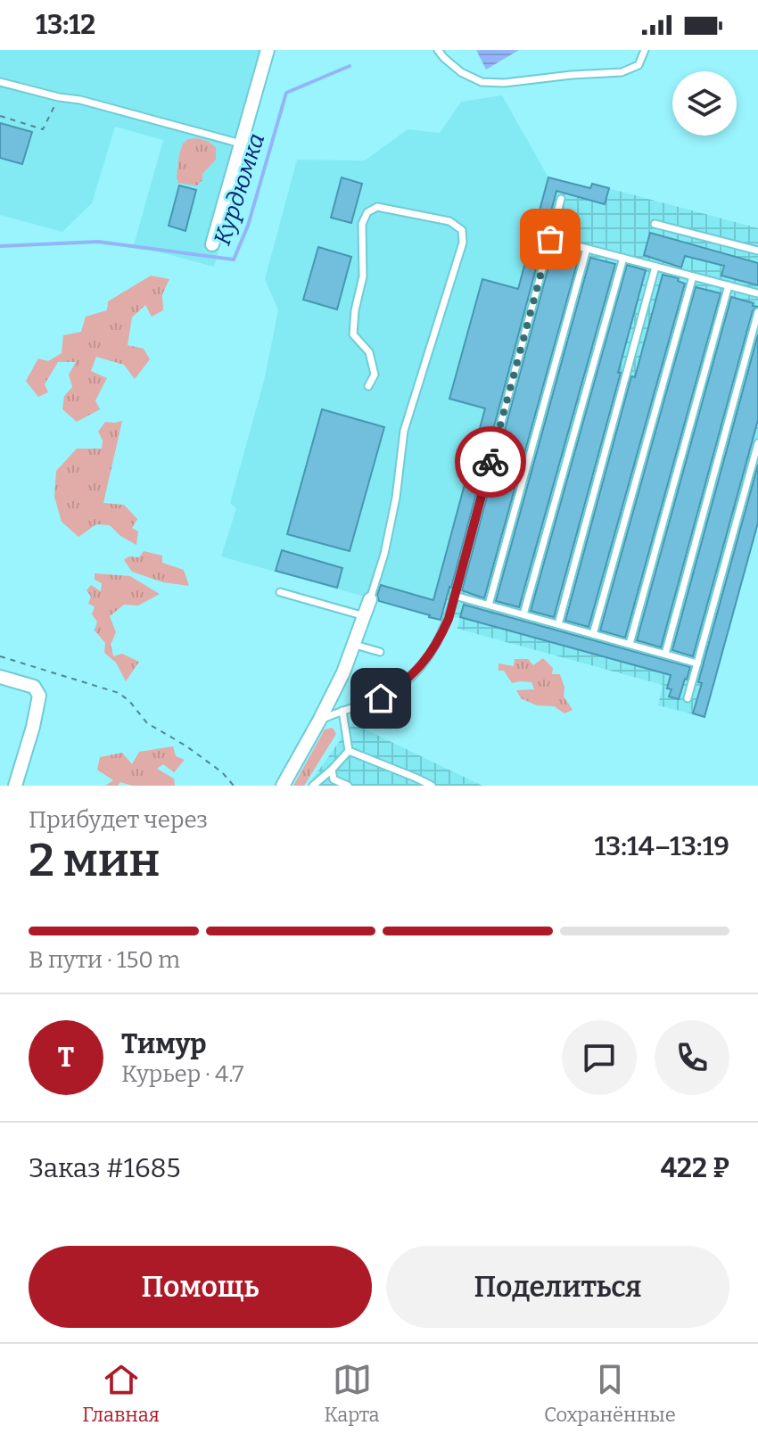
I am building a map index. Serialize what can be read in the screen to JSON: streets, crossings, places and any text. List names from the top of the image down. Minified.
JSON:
{"water":["Курдюмка"],"page":{"status":"13:12","heading":["2 мин","Прибудет через","13:14–13:19"],"panel":["Тимур","Курьер · 4.7","Заказ #1685","422 ₽"],"bar":"В пути · 150 m","round":"Т","buttons":["Помощь","Поделиться"],"tabs":["Главная","Карта","Сохранённые"]}}
